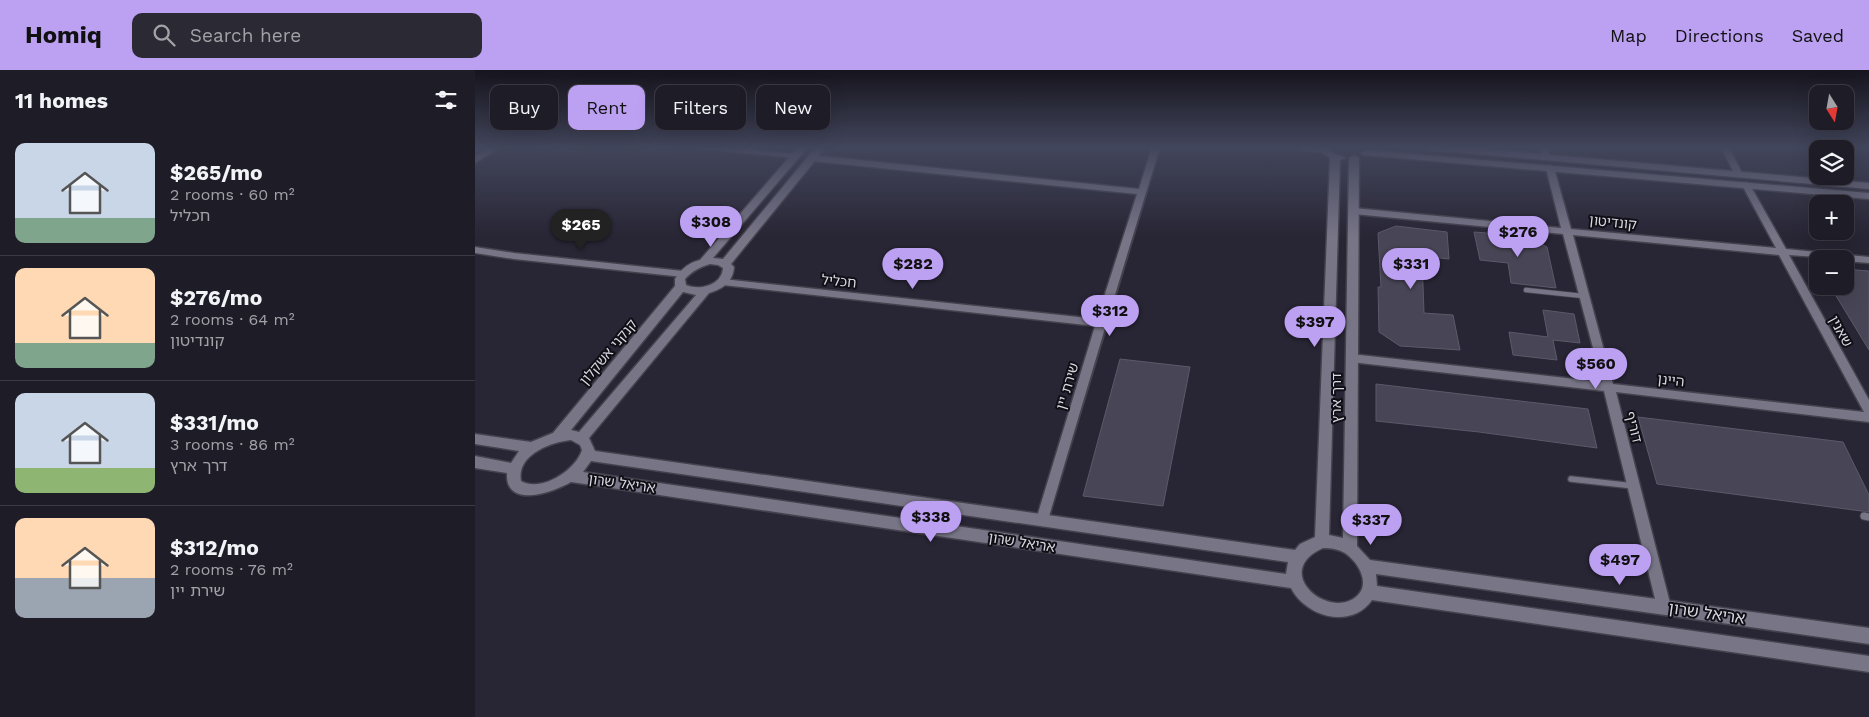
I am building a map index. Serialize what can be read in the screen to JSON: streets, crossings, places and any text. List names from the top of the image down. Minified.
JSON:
{"streets":{"street":["קונדיטון","חכליל","שאנין","קנקני אשקלון","היינן","שירת יין","דרך ארץ","דוריף","אריאל שרון"]},"crossings":[["קונדיטון","שאנין"],["קונדיטון","דרך ארץ"],["קונדיטון","דוריף"],["חכליל","שירת יין"],["קנקני אשקלון","אריאל שרון"],["היינן","דרך ארץ"],["היינן","דוריף"],["שירת יין","אריאל שרון"],["דרך ארץ","אריאל שרון"],["דוריף","אריאל שרון"]],"north":"bottom","page":{"header":"Homiq","search":"Search here","nav":["Map","Directions","Saved"],"heading":"11 homes","map_buttons":["+","−"],"chip":["Buy","Rent","Filters","New"],"list":[{"name":"$265/mo","note":"2 rooms · 60 m² · חכליל"},{"name":"$276/mo","note":"2 rooms · 64 m² · קונדיטון"},{"name":"$331/mo","note":"3 rooms · 86 m² · דרך ארץ"},{"name":"$312/mo","note":"2 rooms · 76 m² · שירת יין"}],"price":["$308","$265","$276","$282","$331","$312","$397","$560","$338","$337","$497"]}}
